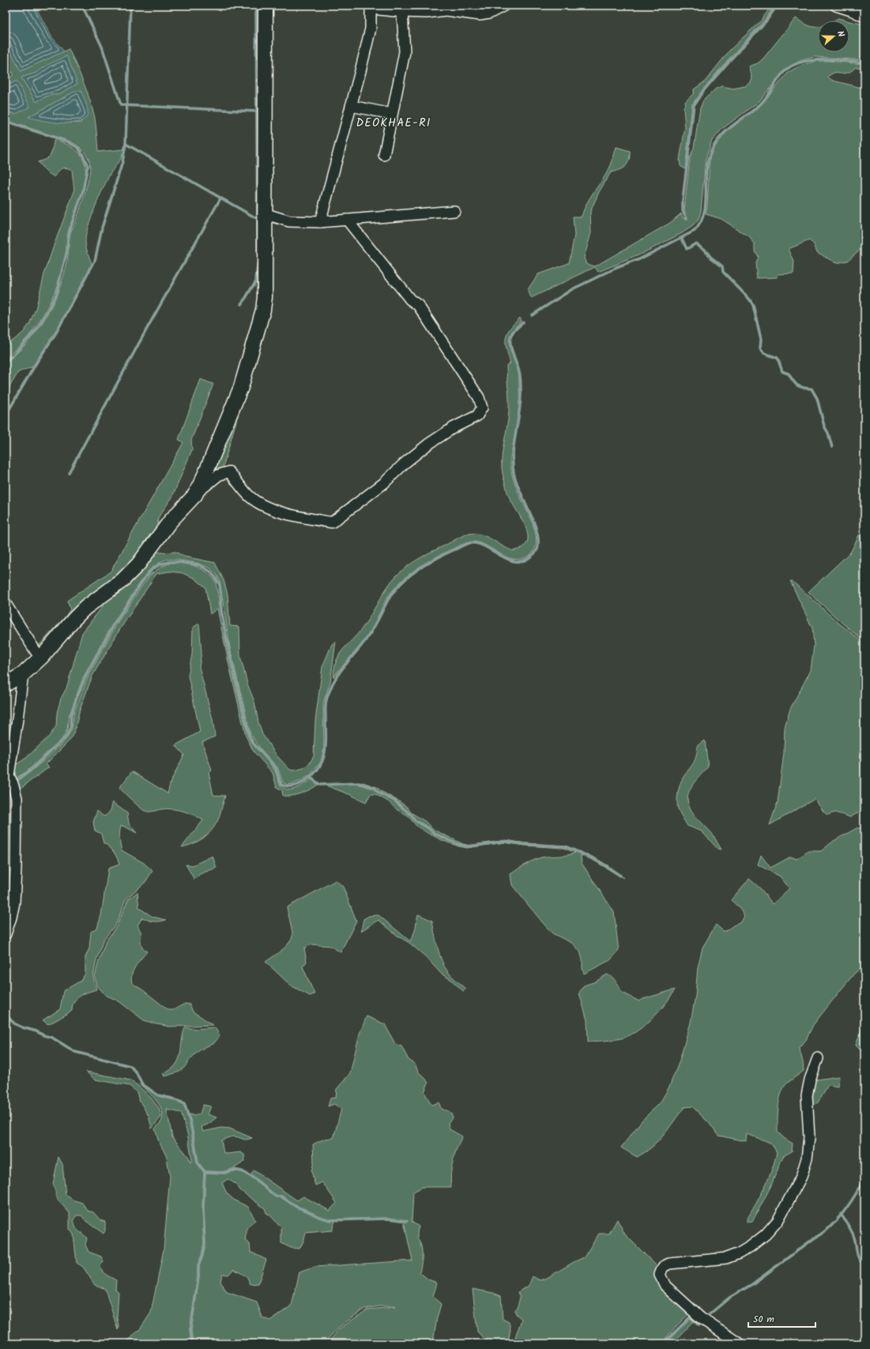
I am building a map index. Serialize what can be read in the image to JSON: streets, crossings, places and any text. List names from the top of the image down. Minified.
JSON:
{"districts":["DEOKHAE-RI"],"scale_bar":"50 m","north":"right"}
